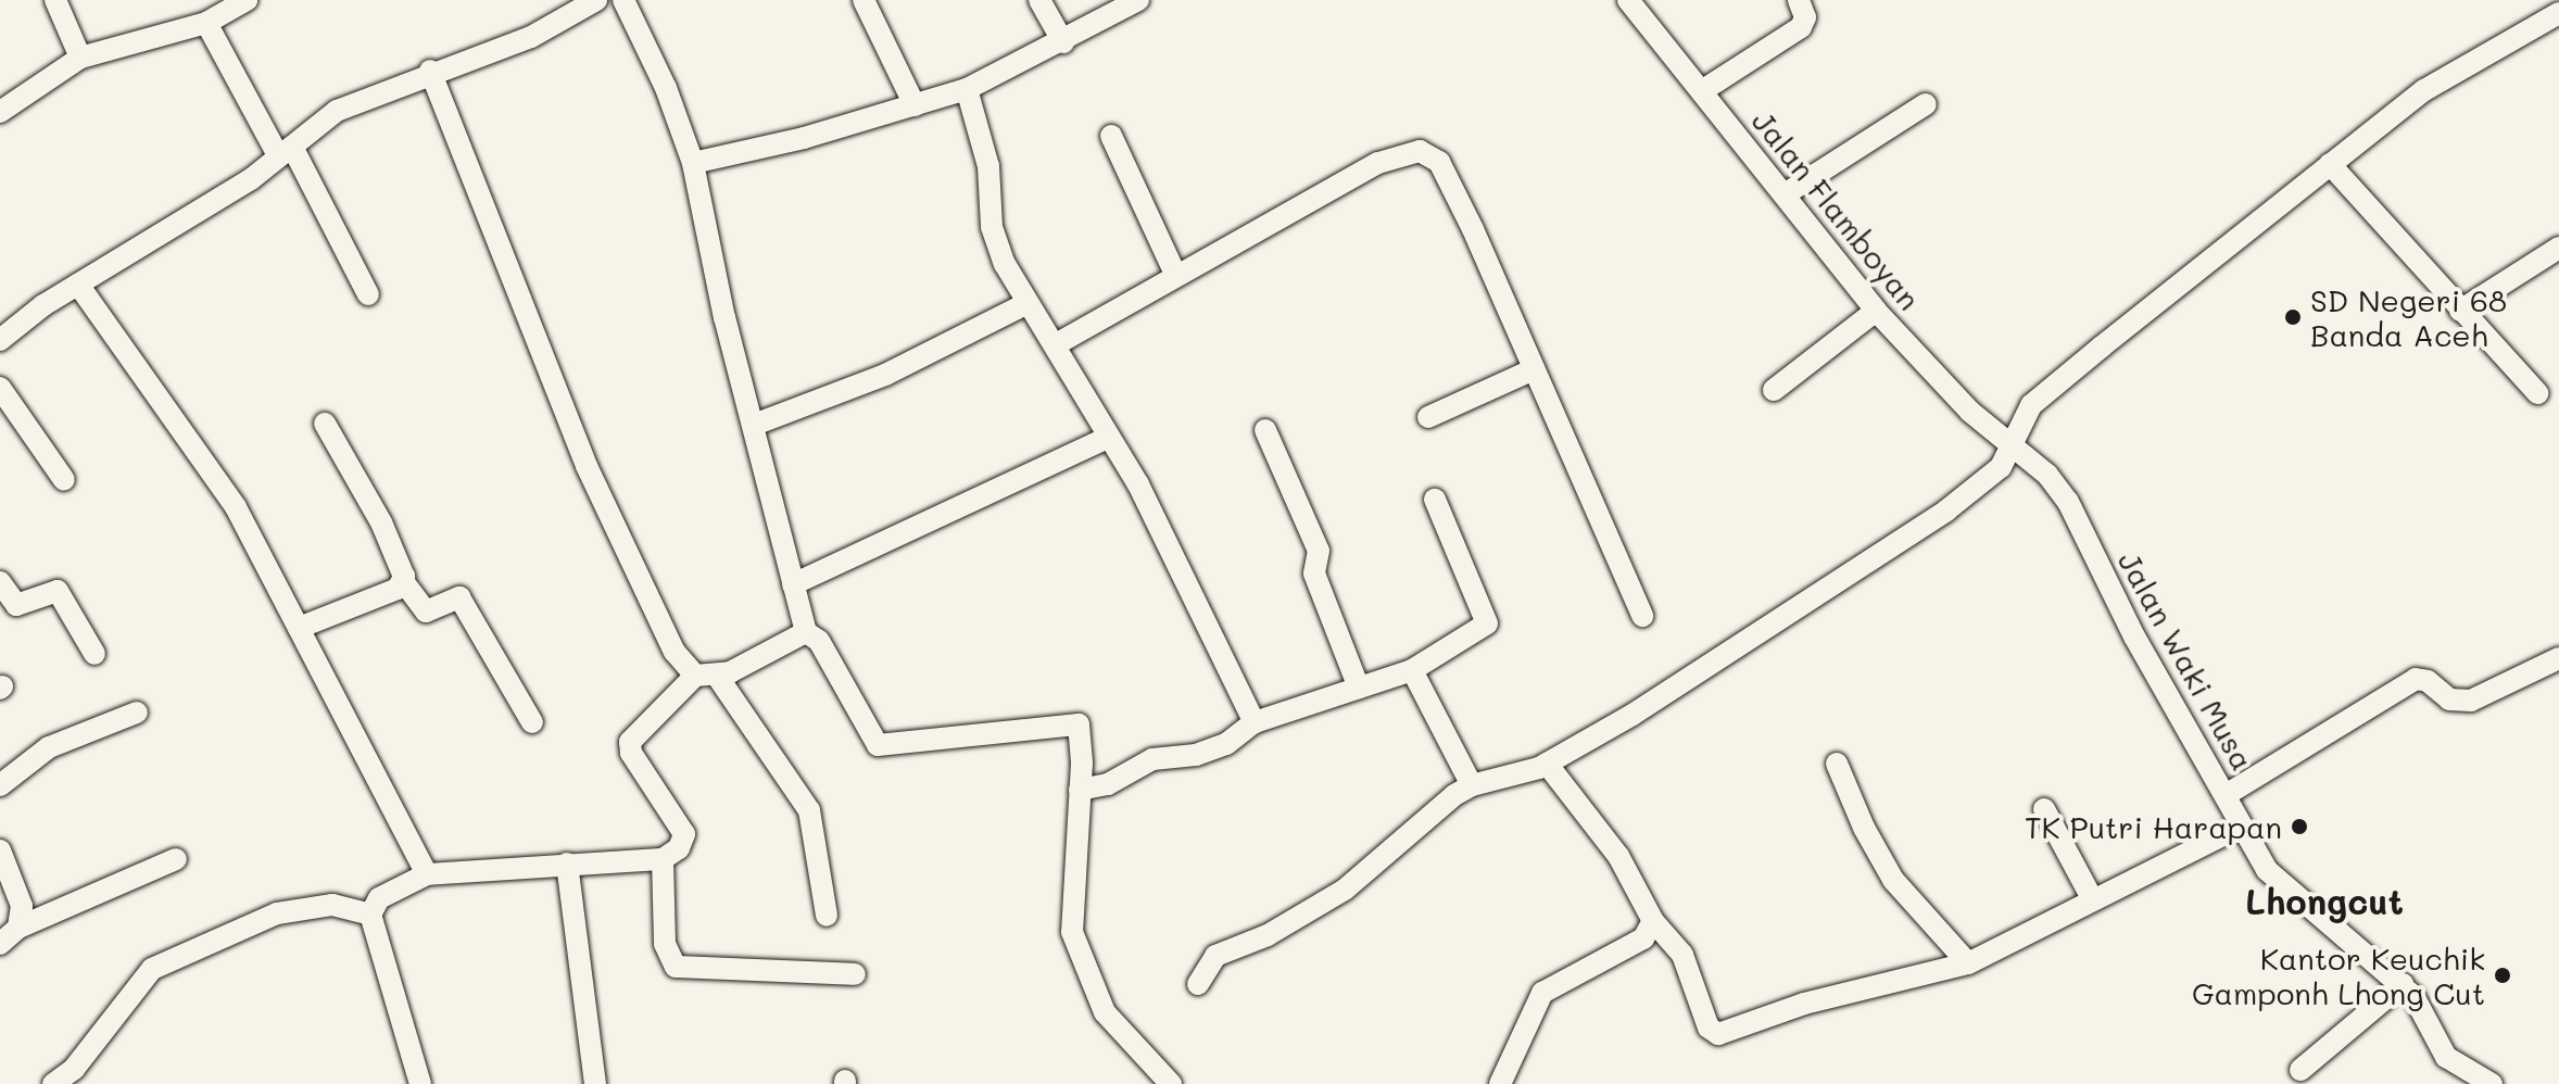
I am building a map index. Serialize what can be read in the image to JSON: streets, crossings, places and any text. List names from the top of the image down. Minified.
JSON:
{"streets":{"street":["Jalan Flamboyan","Jalan Waki Musa"]},"crossings":[["Jalan Flamboyan","Jalan Waki Musa"]],"districts":["Lhongcut"],"places":["SD Negeri 68 Banda Aceh","TK Putri Harapan","Kantor Keuchik Gamponh Lhong Cut"]}
